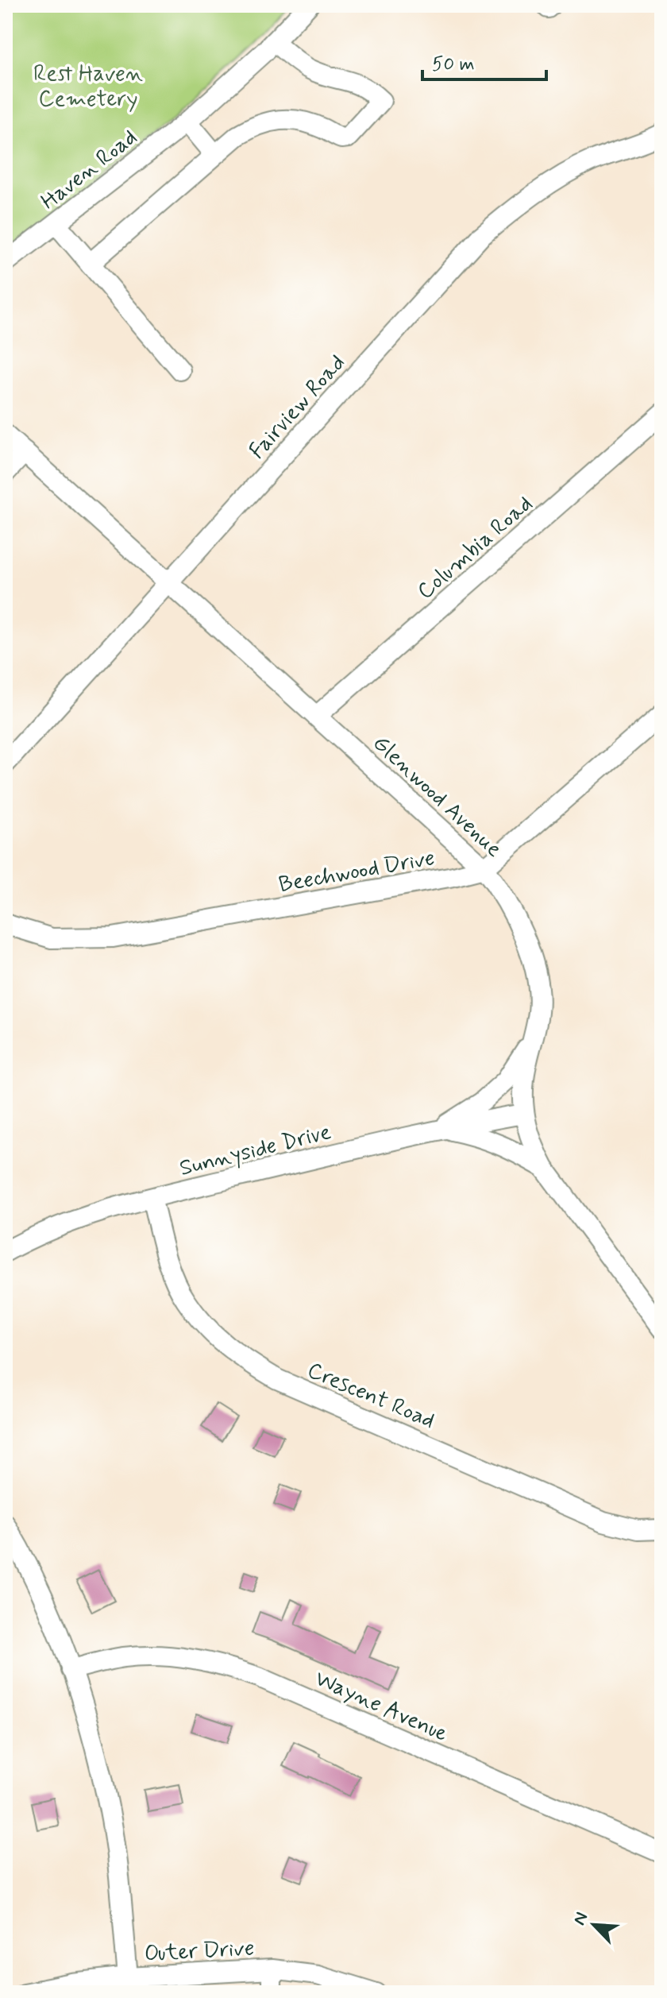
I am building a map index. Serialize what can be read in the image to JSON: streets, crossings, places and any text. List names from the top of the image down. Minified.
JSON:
{"streets":{"street":["Haven Road","Fairview Road","Columbia Road","Glenwood Avenue","Beechwood Drive","Sunnyside Drive","Crescent Road","Wayne Avenue","Outer Drive"]},"crossings":[["Fairview Road","Glenwood Avenue"],["Columbia Road","Glenwood Avenue"],["Glenwood Avenue","Beechwood Drive"],["Glenwood Avenue","Sunnyside Drive"],["Sunnyside Drive","Crescent Road"]],"parks":["Rest Haven Cemetery"],"scale_bar":"50 m","north":"top left"}
